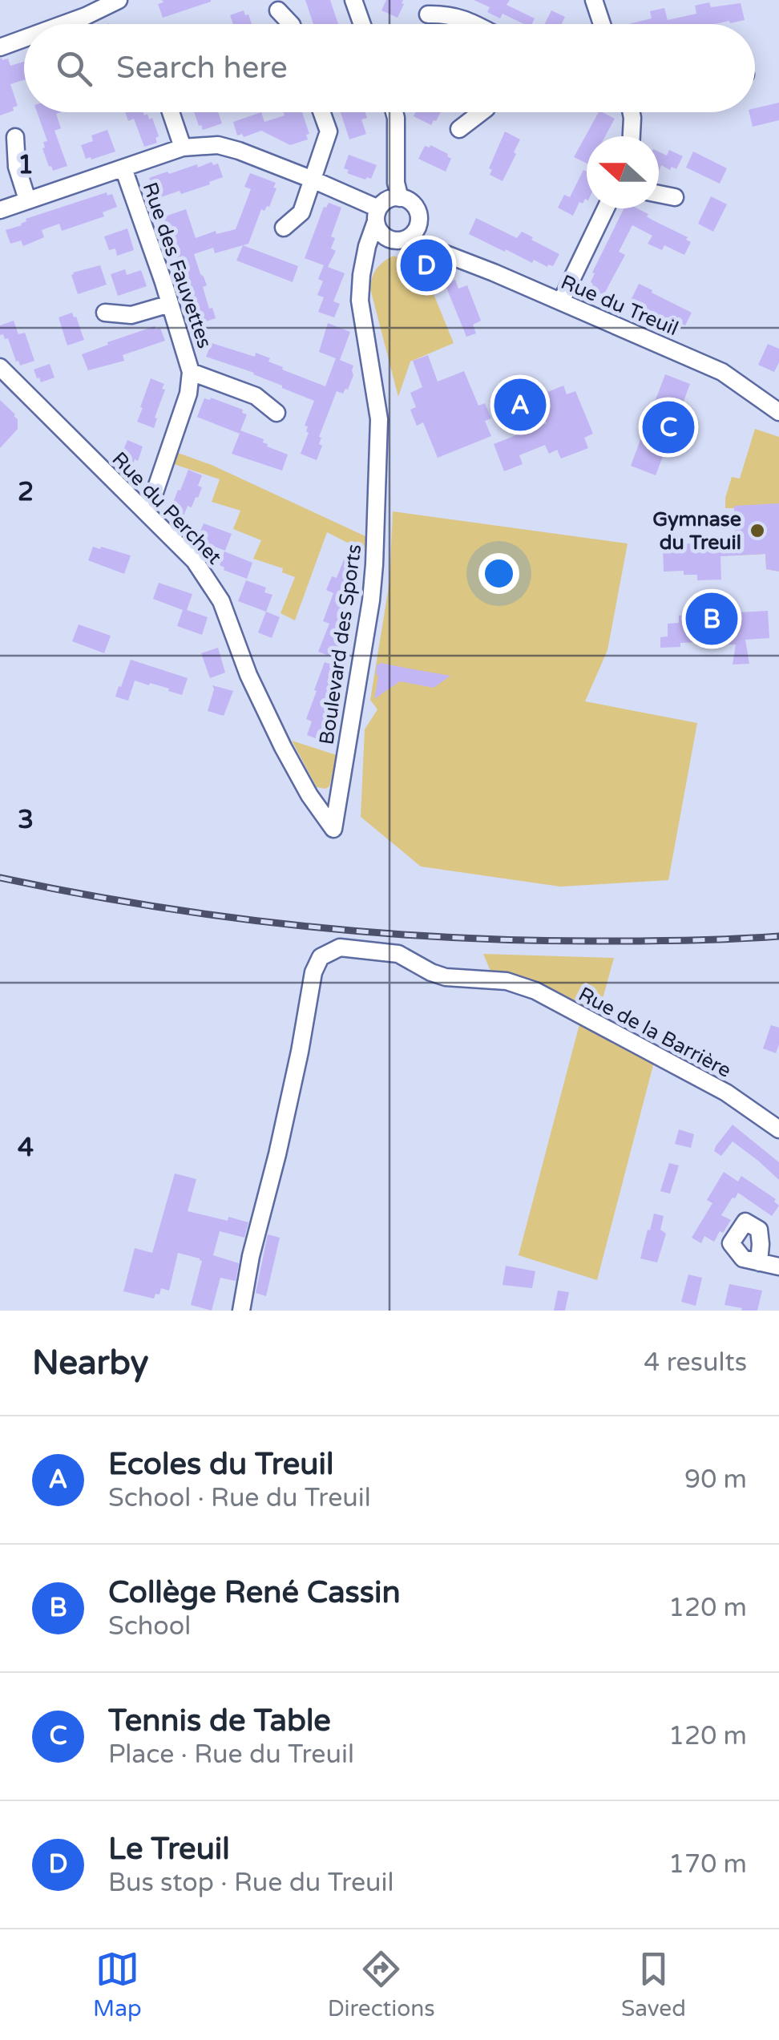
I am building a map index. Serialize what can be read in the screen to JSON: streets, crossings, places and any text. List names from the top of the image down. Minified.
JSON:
{"streets":{"street":["Rue des Fauvettes","Rue du Treuil","Rue du Perchet","Boulevard des Sports","Rue de la Barrière"]},"crossings":[["Rue des Fauvettes","Rue du Perchet"],["Rue du Treuil","Boulevard des Sports"],["Rue du Perchet","Boulevard des Sports"]],"places":["Gymnase du Treuil"],"north":"left","page":{"search":"Search here","pins":["D","A","C","B"],"heading":["Nearby","4 results"],"list":[{"mark":"A","name":"Ecoles du Treuil","note":"School · Rue du Treuil","value":"90 m"},{"mark":"B","name":"Collège René Cassin","note":"School","value":"120 m"},{"mark":"C","name":"Tennis de Table","note":"Place · Rue du Treuil","value":"120 m"},{"mark":"D","name":"Le Treuil","note":"Bus stop · Rue du Treuil","value":"170 m"}],"nav":["Map","Directions","Saved"]},"grid":{"rows":["1","2","3","4"]}}
